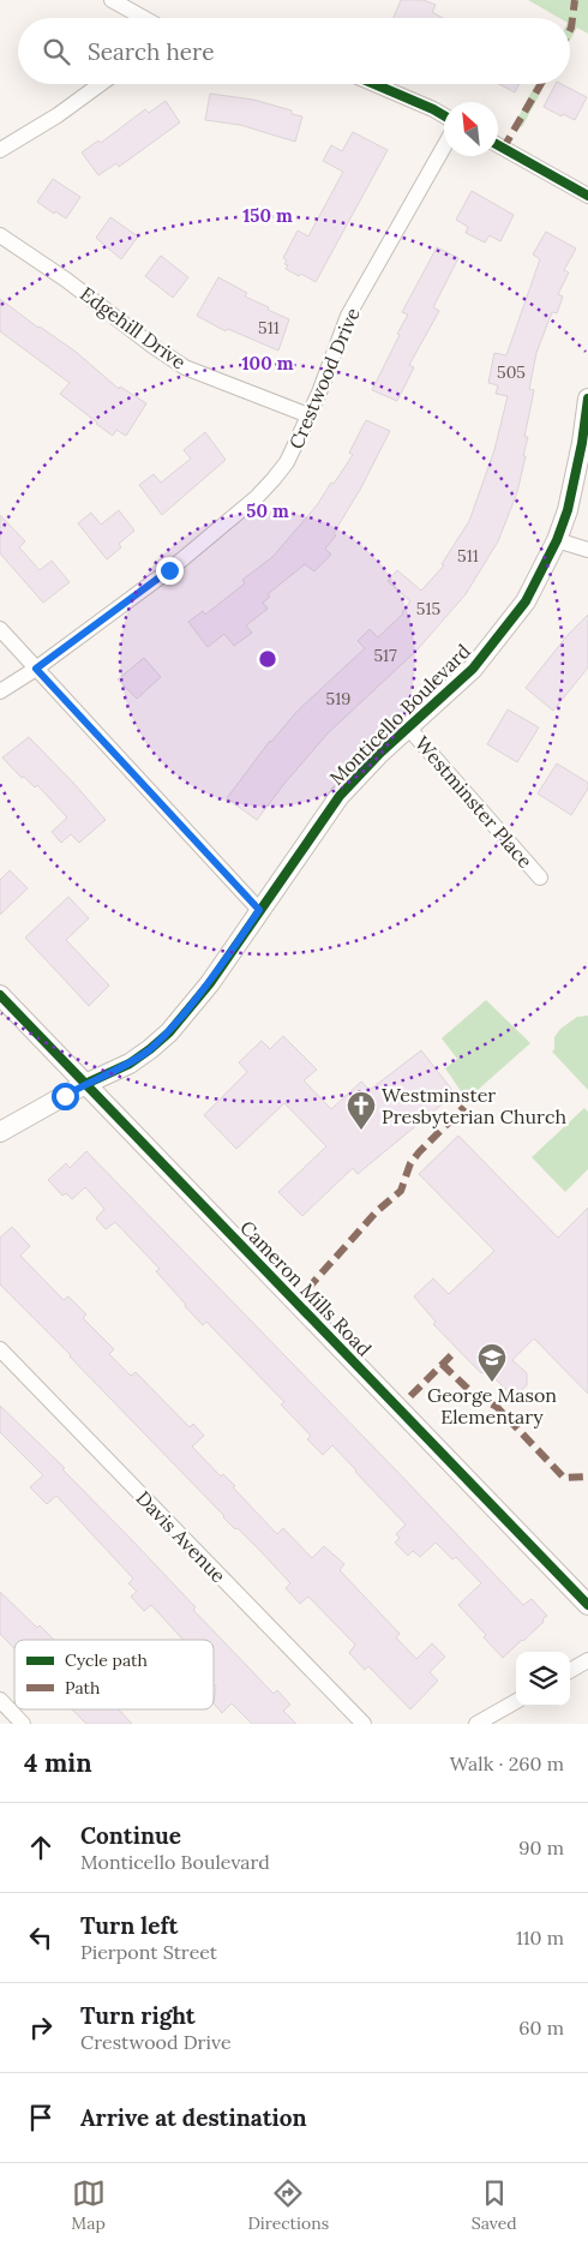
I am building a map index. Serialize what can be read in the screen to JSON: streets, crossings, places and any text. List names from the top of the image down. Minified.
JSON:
{"streets":{"street":["Edgehill Drive","Crestwood Drive","Monticello Boulevard","Westminster Place","Cameron Mills Road","Davis Avenue"]},"crossings":[["Edgehill Drive","Crestwood Drive"],["Monticello Boulevard","Westminster Place"],["Monticello Boulevard","Cameron Mills Road"]],"places":{"church":["Westminster Presbyterian Church"],"school or university":["George Mason Elementary"]},"house_numbers":["511","505","511","515","517","519"],"legend":["Cycle path","Path"],"north":"top left","page":{"search":"Search here","heading":["4 min","Walk · 260 m"],"list":[["Continue","Monticello Boulevard","90 m"],["Turn left","Pierpont Street","110 m"],["Turn right","Crestwood Drive","60 m"],"Arrive at destination"],"nav":["Map","Directions","Saved"]},"rings":["150 m","100 m","50 m"]}
